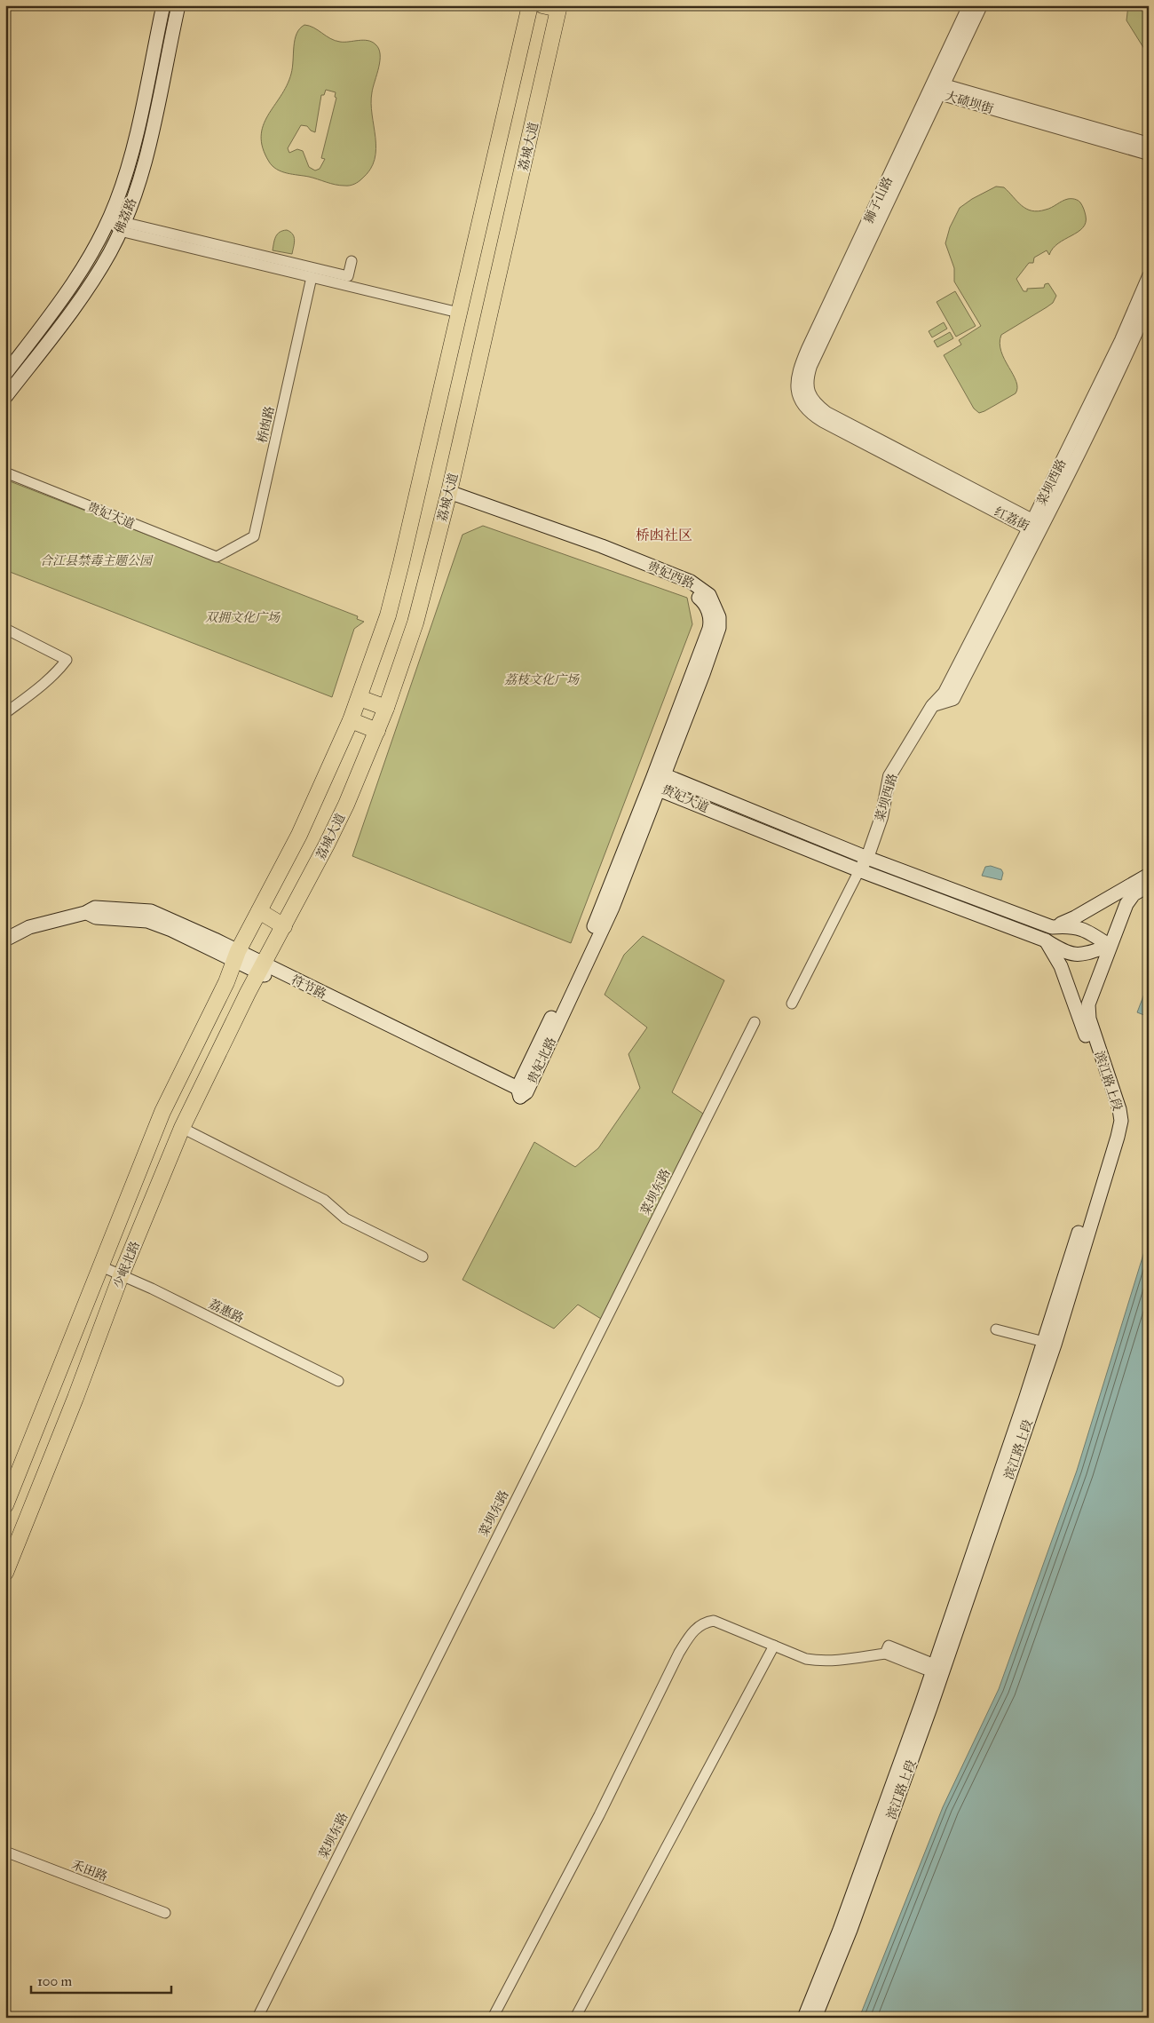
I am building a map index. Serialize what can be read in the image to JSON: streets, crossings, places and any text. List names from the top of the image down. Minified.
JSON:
{"streets":{"main road":["荔城大道","佛荔路","贵妃大道","贵妃西路","符节路","贵妃北路","滨江路上段","少岷北路"],"street":["大碛坝街","狮子山路","桥凼路","菜坝西路","红荔街","菜坝东路","荔惠路","禾田路"]},"crossings":[["大碛坝街","狮子山路"],["荔城大道","贵妃西路"],["荔城大道","符节路"],["荔城大道","少岷北路"],["狮子山路","红荔街"],["桥凼路","贵妃大道"],["菜坝西路","贵妃大道"],["菜坝西路","红荔街"],["贵妃大道","贵妃西路"],["贵妃大道","贵妃北路"],["贵妃大道","滨江路上段"],["贵妃西路","贵妃北路"],["符节路","贵妃北路"],["符节路","少岷北路"],["少岷北路","荔惠路"]],"districts":["桥凼社区"],"parks":["合江县禁毒主题公园","双拥文化广场","荔枝文化广场"],"scale_bar":"100 m"}
